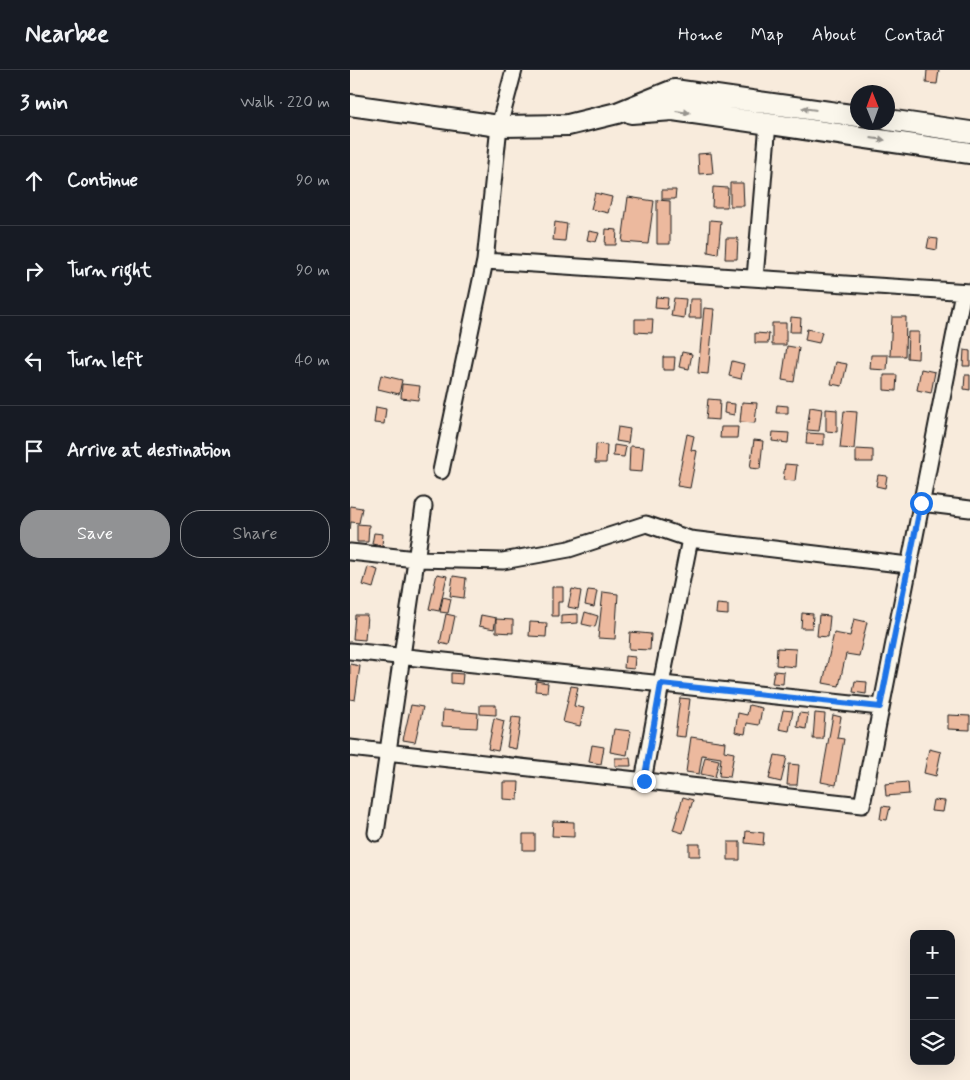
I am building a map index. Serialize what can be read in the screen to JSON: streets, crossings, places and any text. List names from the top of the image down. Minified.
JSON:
{"north":"top","page":{"header":"Nearbee","nav":["Home","Map","About","Contact"],"heading":["3 min","Walk · 220 m"],"list":[["Continue","90 m"],["Turn right","90 m"],["Turn left","40 m"],"Arrive at destination"],"buttons":["Save","Share"],"map_buttons":["+","−"]}}
